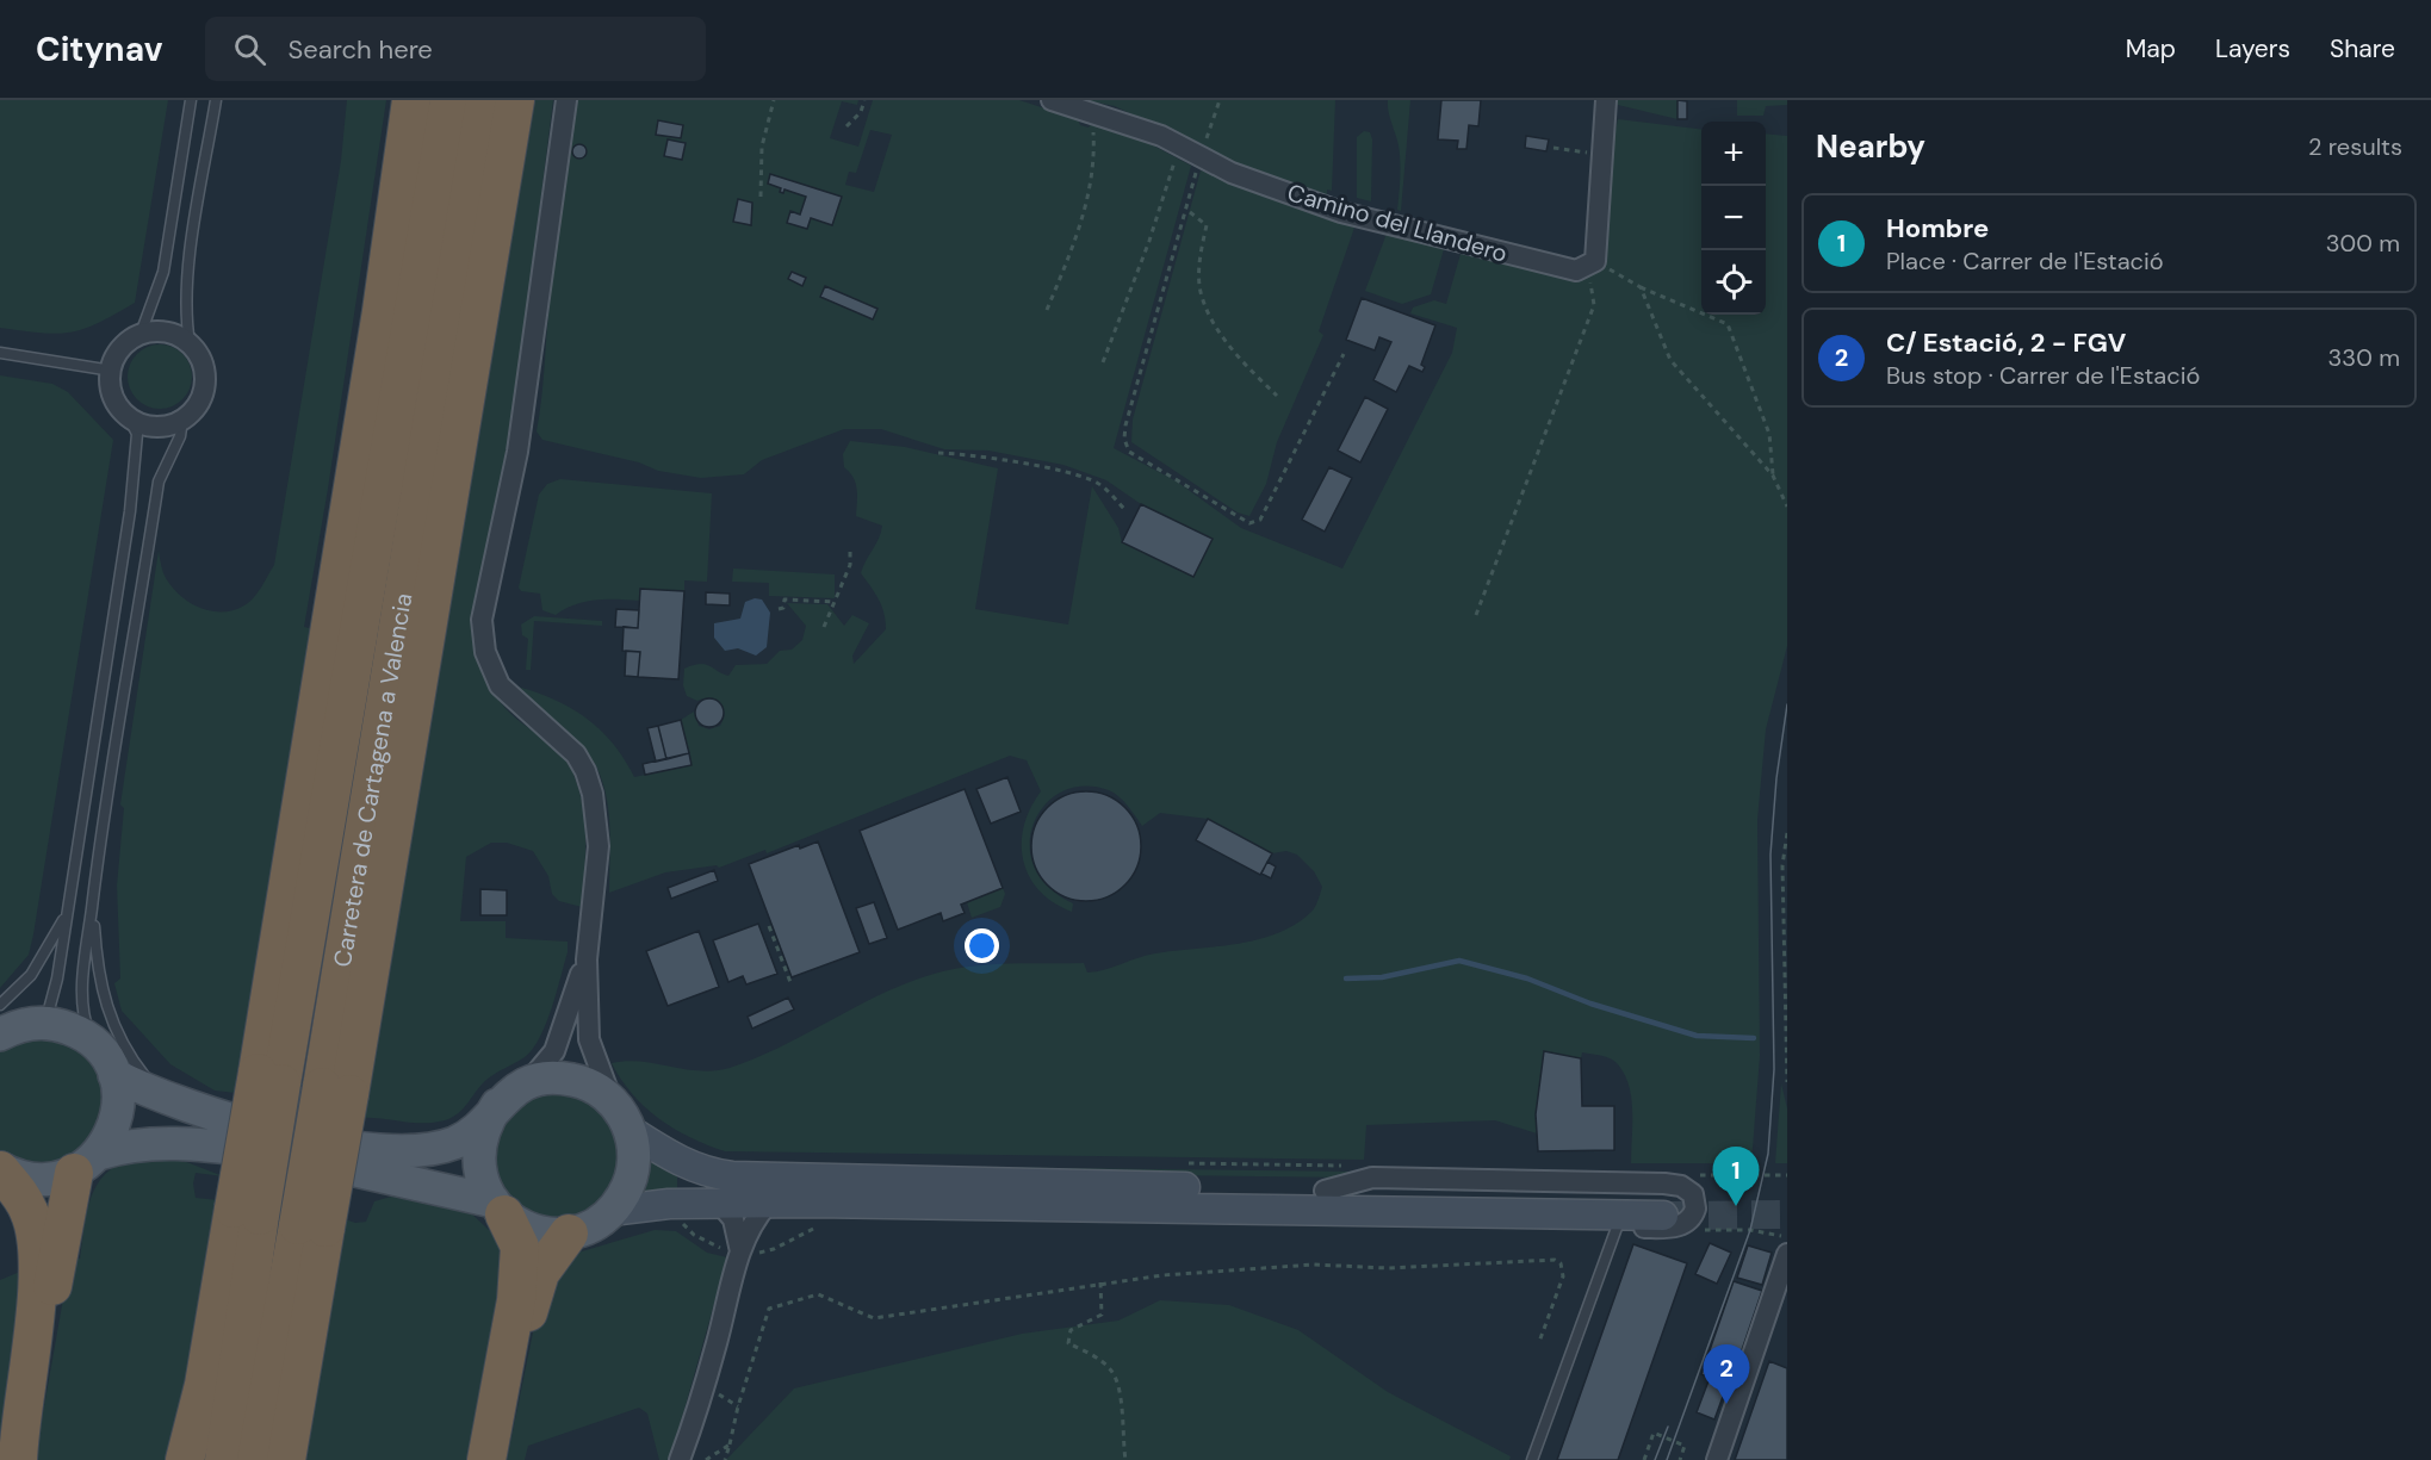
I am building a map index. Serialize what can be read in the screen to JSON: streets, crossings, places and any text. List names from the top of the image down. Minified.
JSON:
{"streets":{"highway":["Carretera de Cartagena a Valencia"],"street":["Camino del Llandero"]},"page":{"header":"Citynav","search":"Search here","nav":["Map","Layers","Share"],"heading":["Nearby","2 results"],"map_buttons":["+","−"],"list":[{"mark":"1","name":"Hombre","note":"Place · Carrer de l'Estació","value":"300 m"},{"mark":"2","name":"C/ Estació, 2 - FGV","note":"Bus stop · Carrer de l'Estació","value":"330 m"}],"pins":["1","2"]}}
